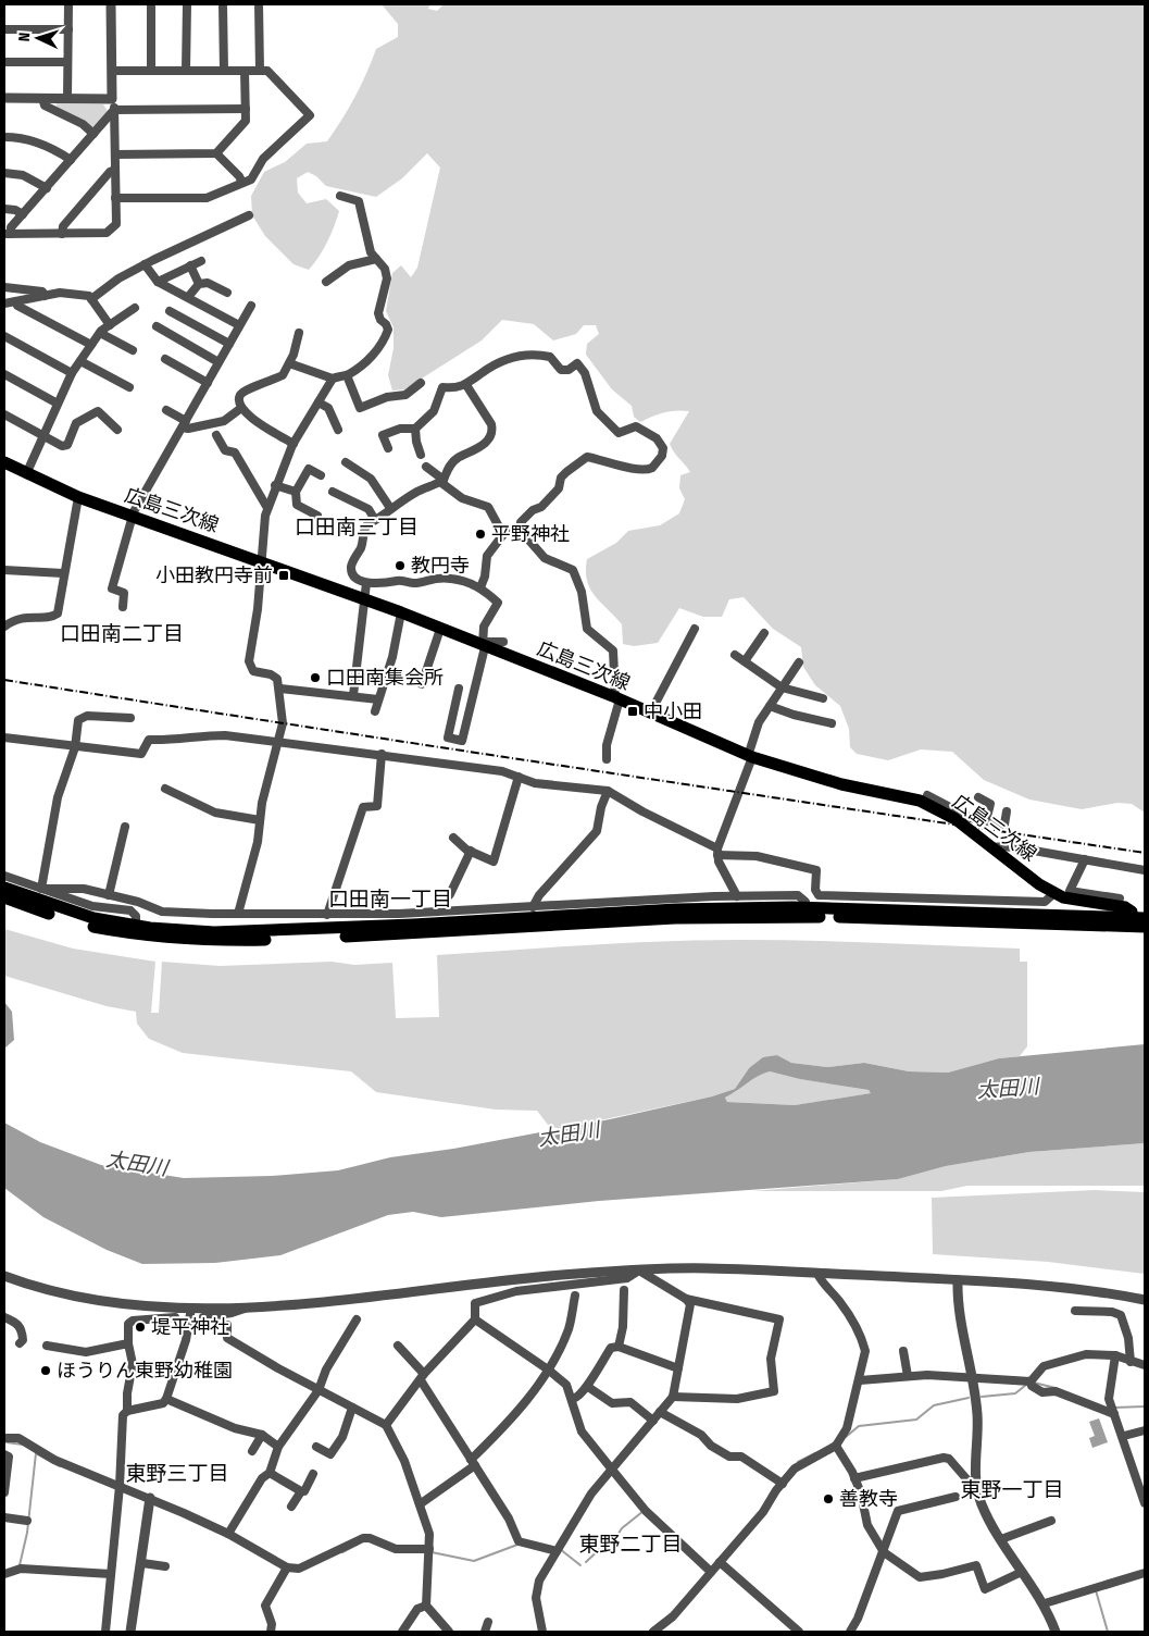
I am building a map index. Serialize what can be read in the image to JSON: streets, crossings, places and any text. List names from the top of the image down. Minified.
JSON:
{"streets":{"main road":["広島三次線"]},"districts":["口田南三丁目","口田南二丁目","口田南一丁目","東野三丁目","東野一丁目","東野二丁目"],"water":["太田川"],"places":{"other":["平野神社","教円寺","口田南集会所","堤平神社","ほうりん東野幼稚園","善教寺"],"transit":["小田教円寺前","中小田"]},"north":"left"}
